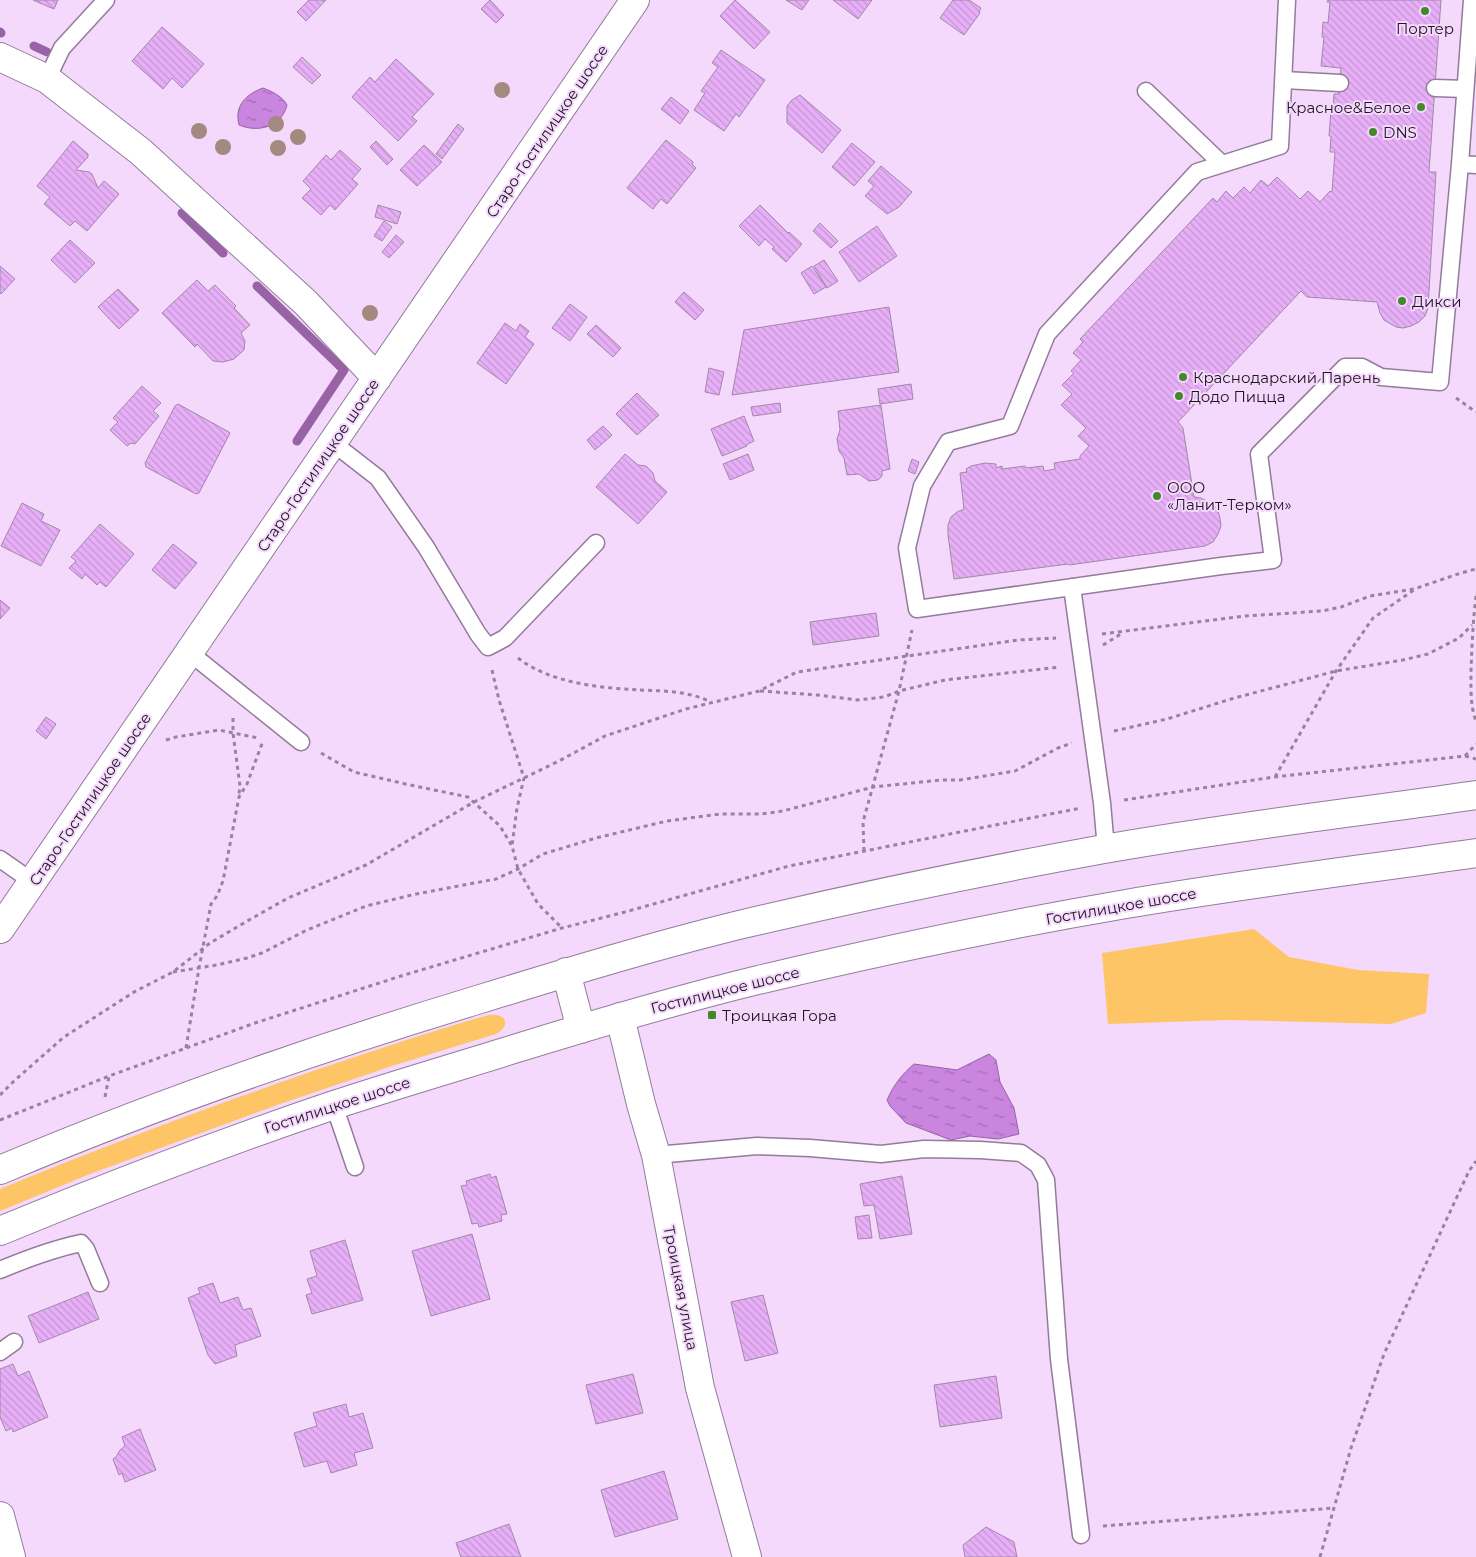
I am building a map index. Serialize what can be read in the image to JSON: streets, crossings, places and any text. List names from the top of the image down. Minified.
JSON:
{"streets":{"main road":["Старо-Гостилицкое шоссе","Гостилицкое шоссе","Троицкая улица"]},"crossings":[["Гостилицкое шоссе","Троицкая улица"]],"places":{"other":["Портер","Красное&Белое","DNS","Дикси","Краснодарский Парень","Додо Пицца","ООО «Ланит-Терком»"],"transit":["Троицкая Гора"]}}
